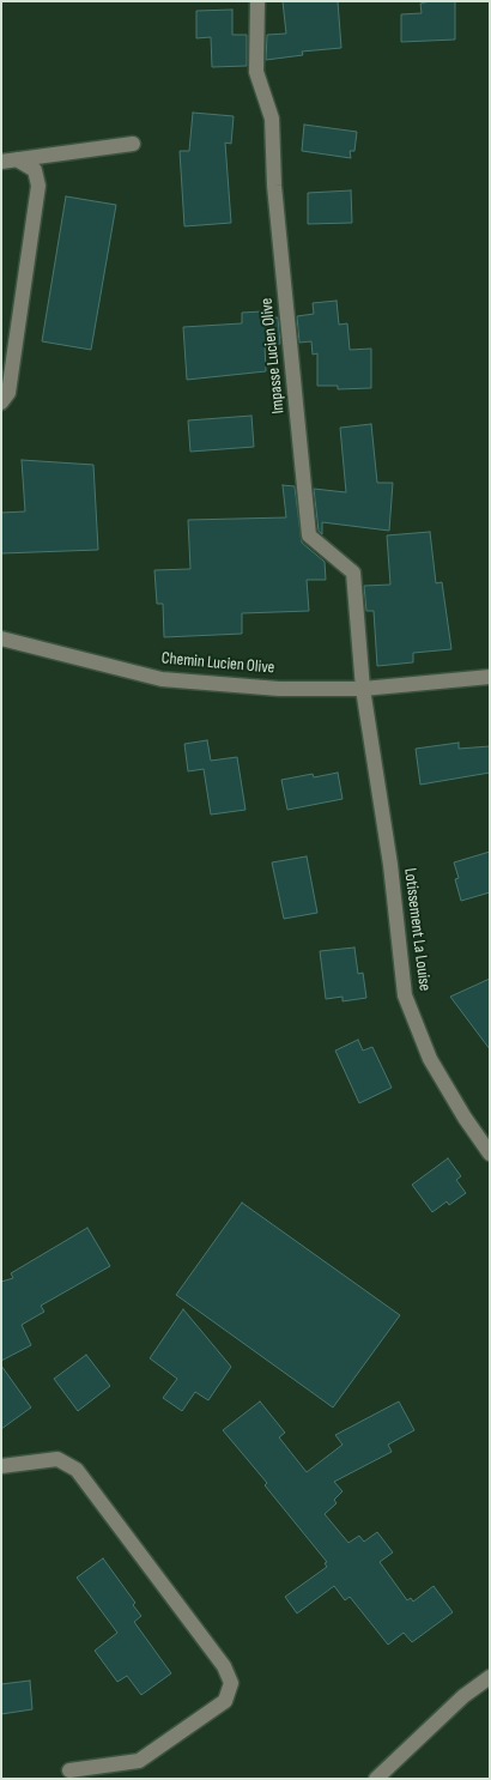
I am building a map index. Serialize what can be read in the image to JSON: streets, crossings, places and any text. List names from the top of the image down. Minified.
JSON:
{"streets":{"street":["Impasse Lucien Olive","Chemin Lucien Olive","Lotissement La Louise"]},"crossings":[["Impasse Lucien Olive","Chemin Lucien Olive"],["Impasse Lucien Olive","Lotissement La Louise"],["Chemin Lucien Olive","Lotissement La Louise"]]}
